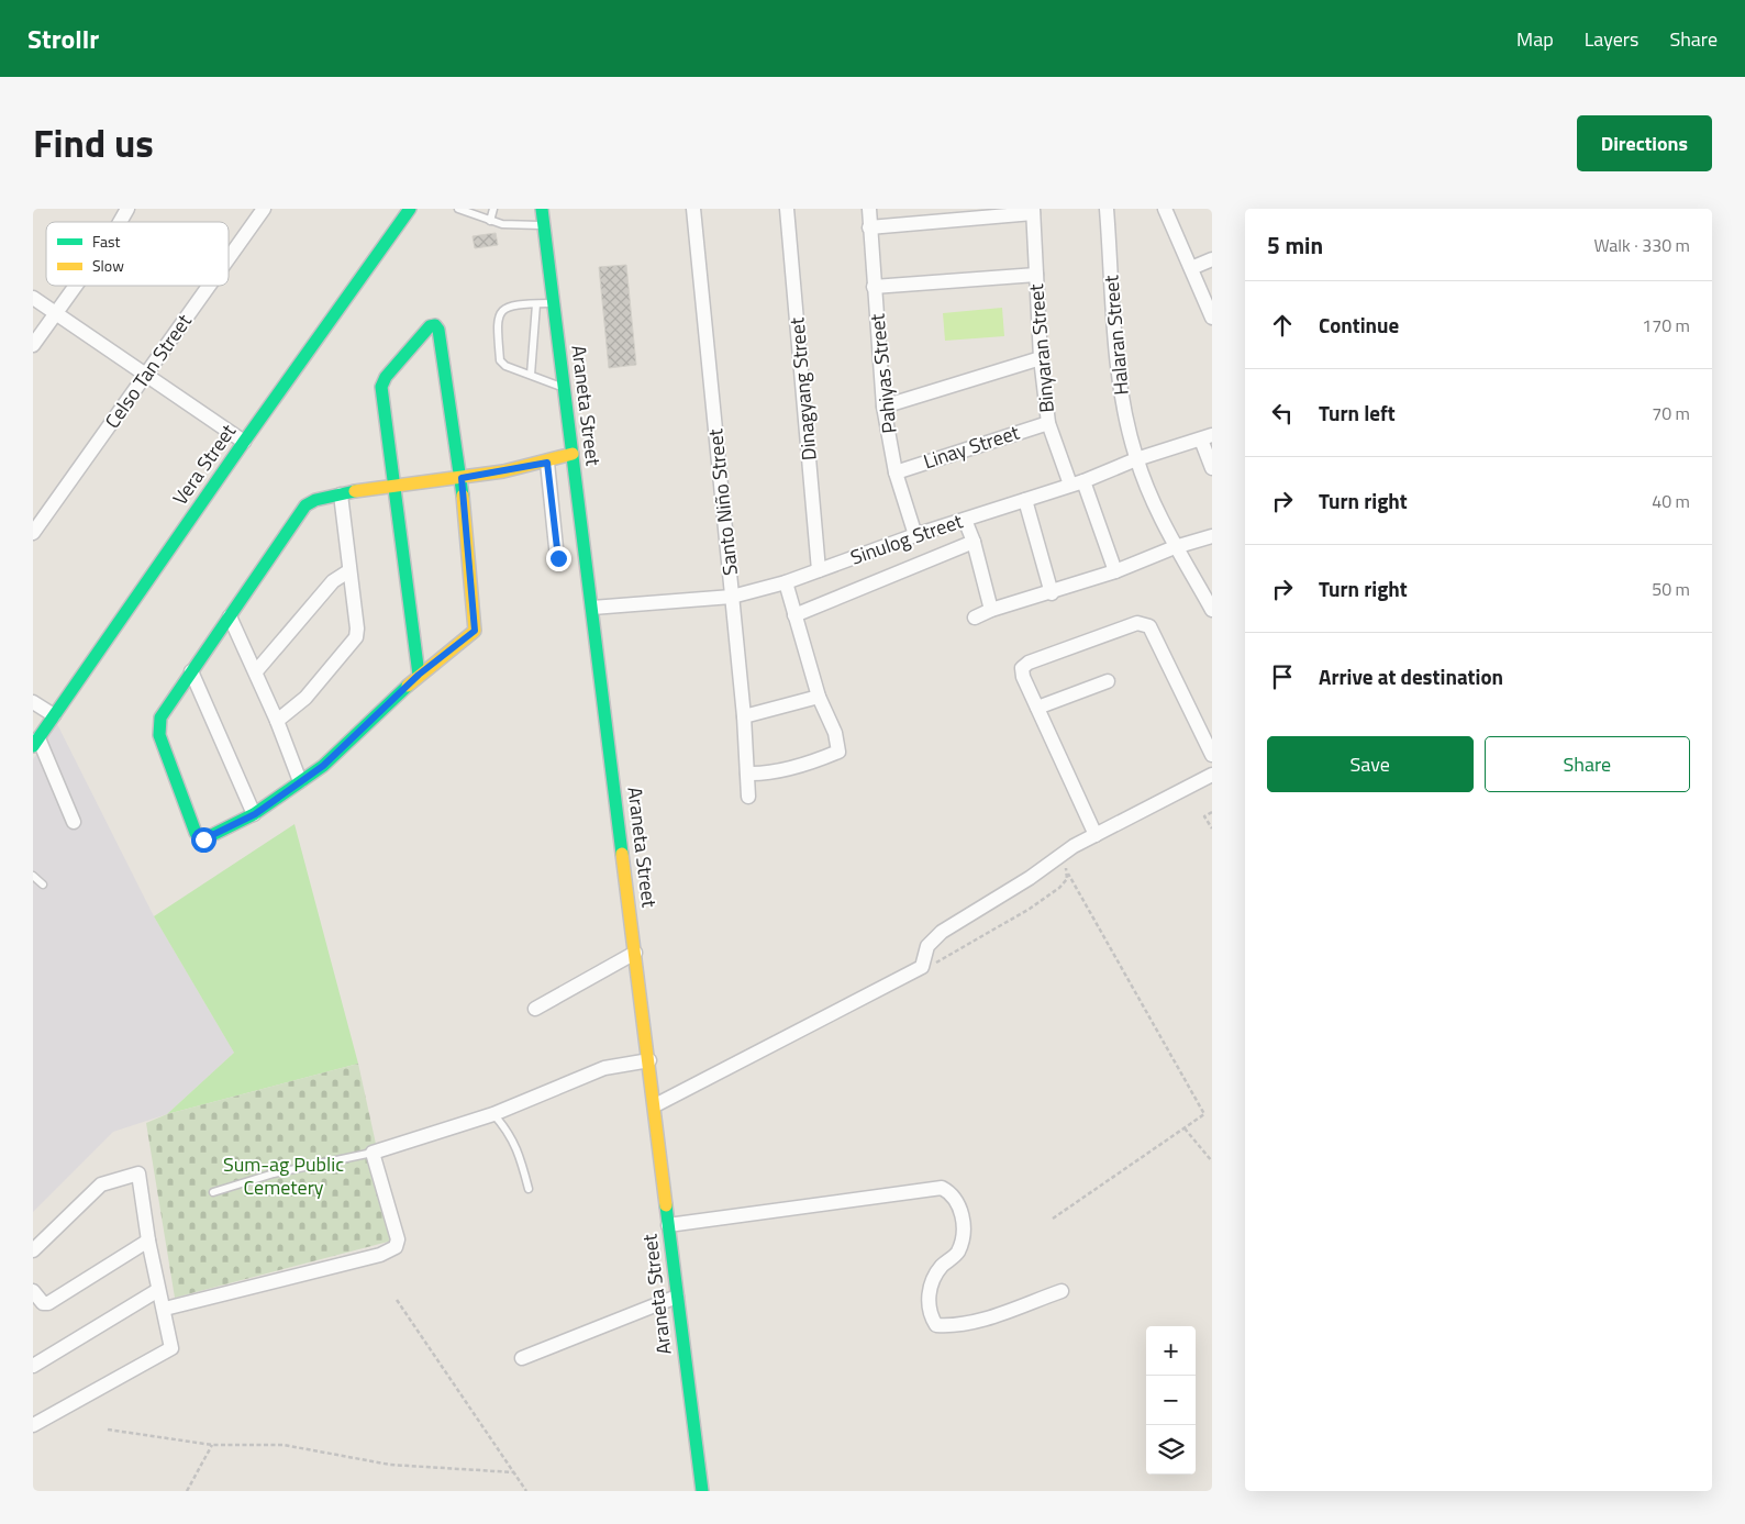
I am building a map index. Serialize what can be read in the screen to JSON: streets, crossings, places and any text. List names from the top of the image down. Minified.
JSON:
{"streets":{"main road":["Araneta Street","Vera Street"],"street":["Halaran Street","Binyaran Street","Celso Tan Street","Pahiyas Street","Dinagyang Street","Linay Street","Santo Niño Street","Sinulog Street"]},"crossings":[["Halaran Street","Sinulog Street"],["Binyaran Street","Linay Street"],["Binyaran Street","Sinulog Street"],["Pahiyas Street","Linay Street"],["Pahiyas Street","Sinulog Street"],["Dinagyang Street","Sinulog Street"],["Araneta Street","Sinulog Street"],["Santo Niño Street","Sinulog Street"]],"parks":["Sum-ag Public Cemetery"],"legend":["Fast","Slow"],"page":{"header":"Strollr","nav":["Map","Layers","Share"],"title":"Find us","buttons":["Directions",["Save","Share"]],"heading":["5 min","Walk · 330 m"],"list":[["Continue","170 m"],["Turn left","70 m"],["Turn right","40 m"],["Turn right","50 m"],"Arrive at destination"],"map_buttons":["+","−"]}}
